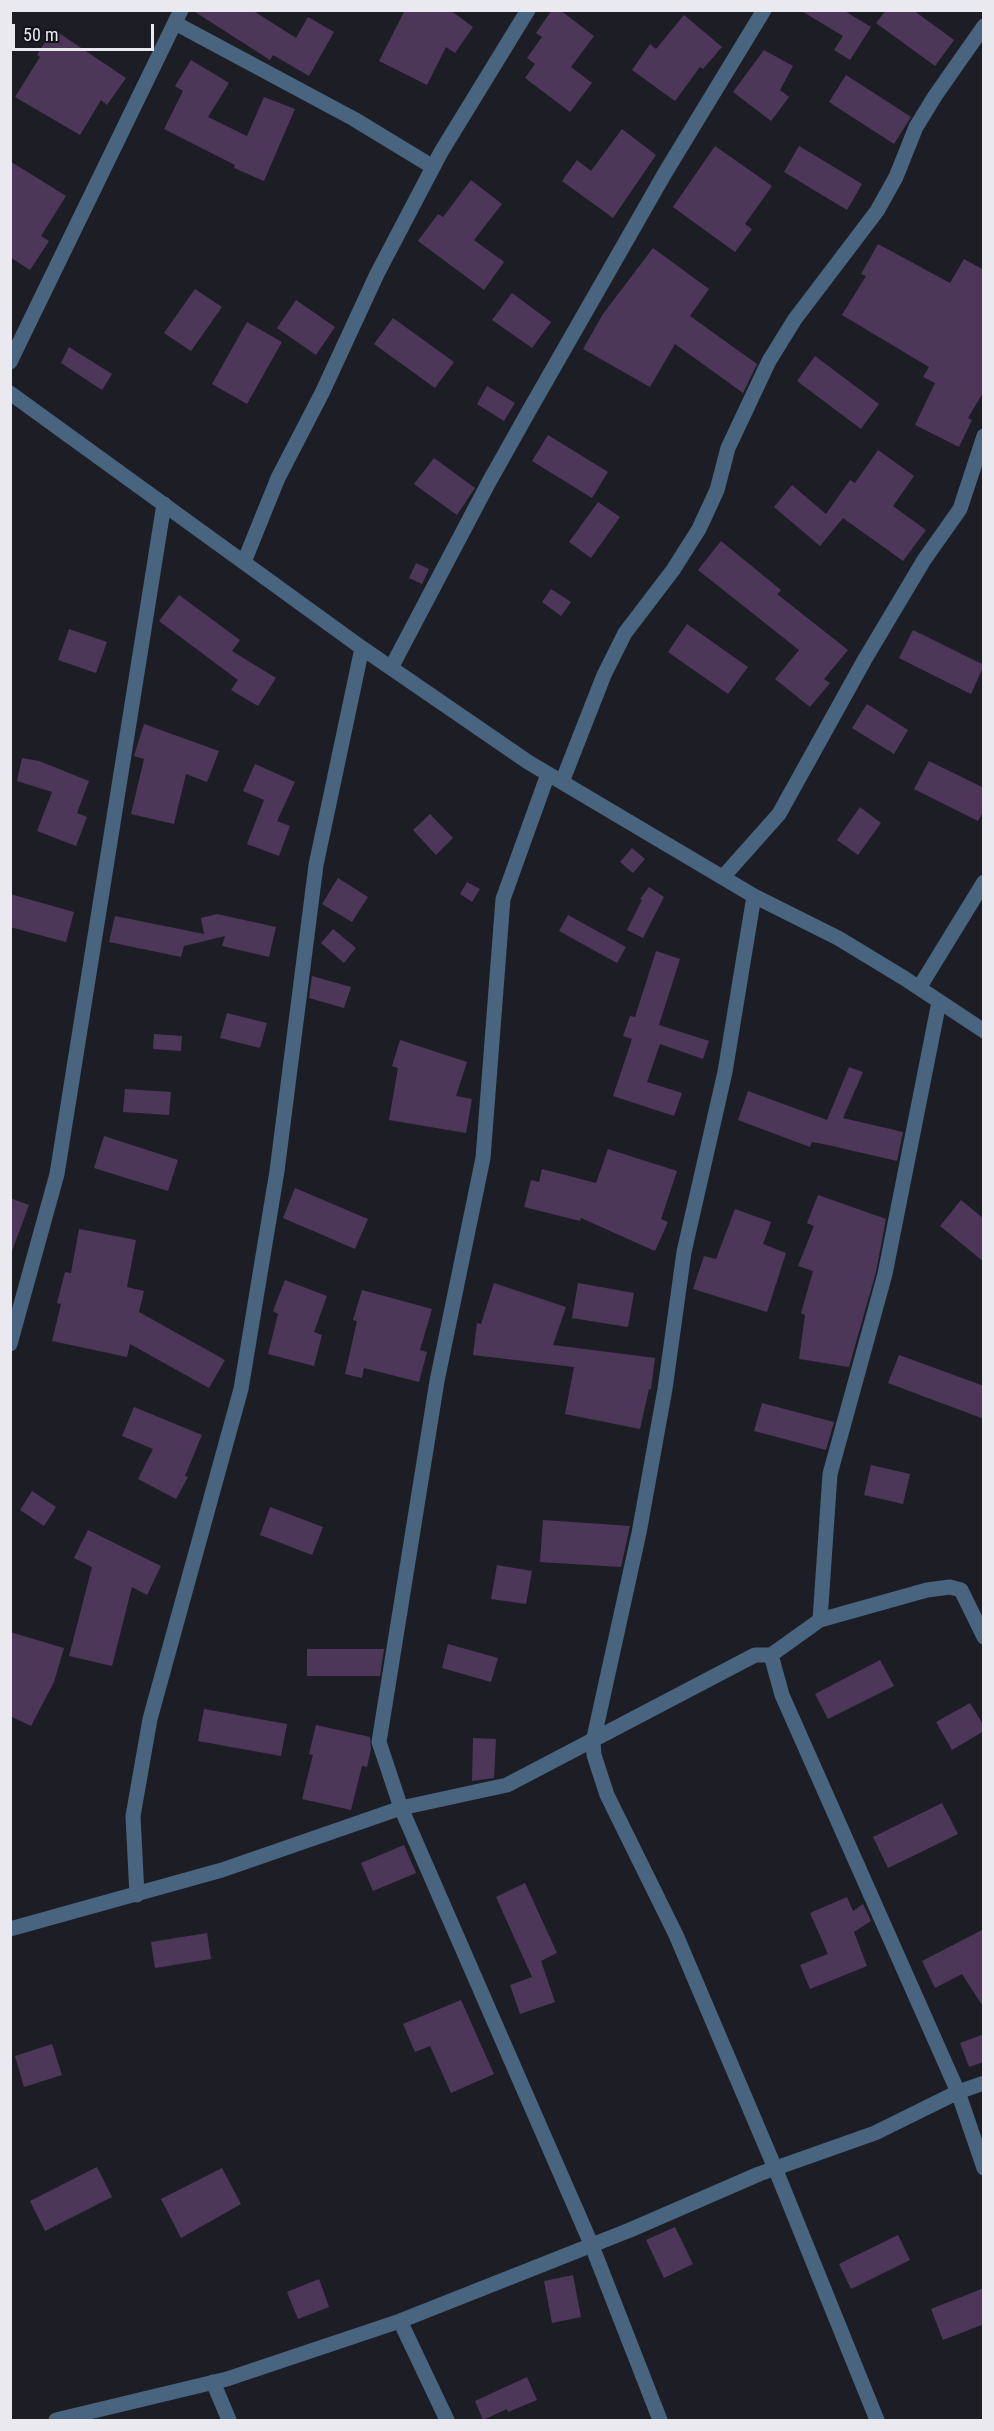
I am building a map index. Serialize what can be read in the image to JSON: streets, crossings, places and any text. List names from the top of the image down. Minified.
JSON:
{"scale_bar":"50 m"}
